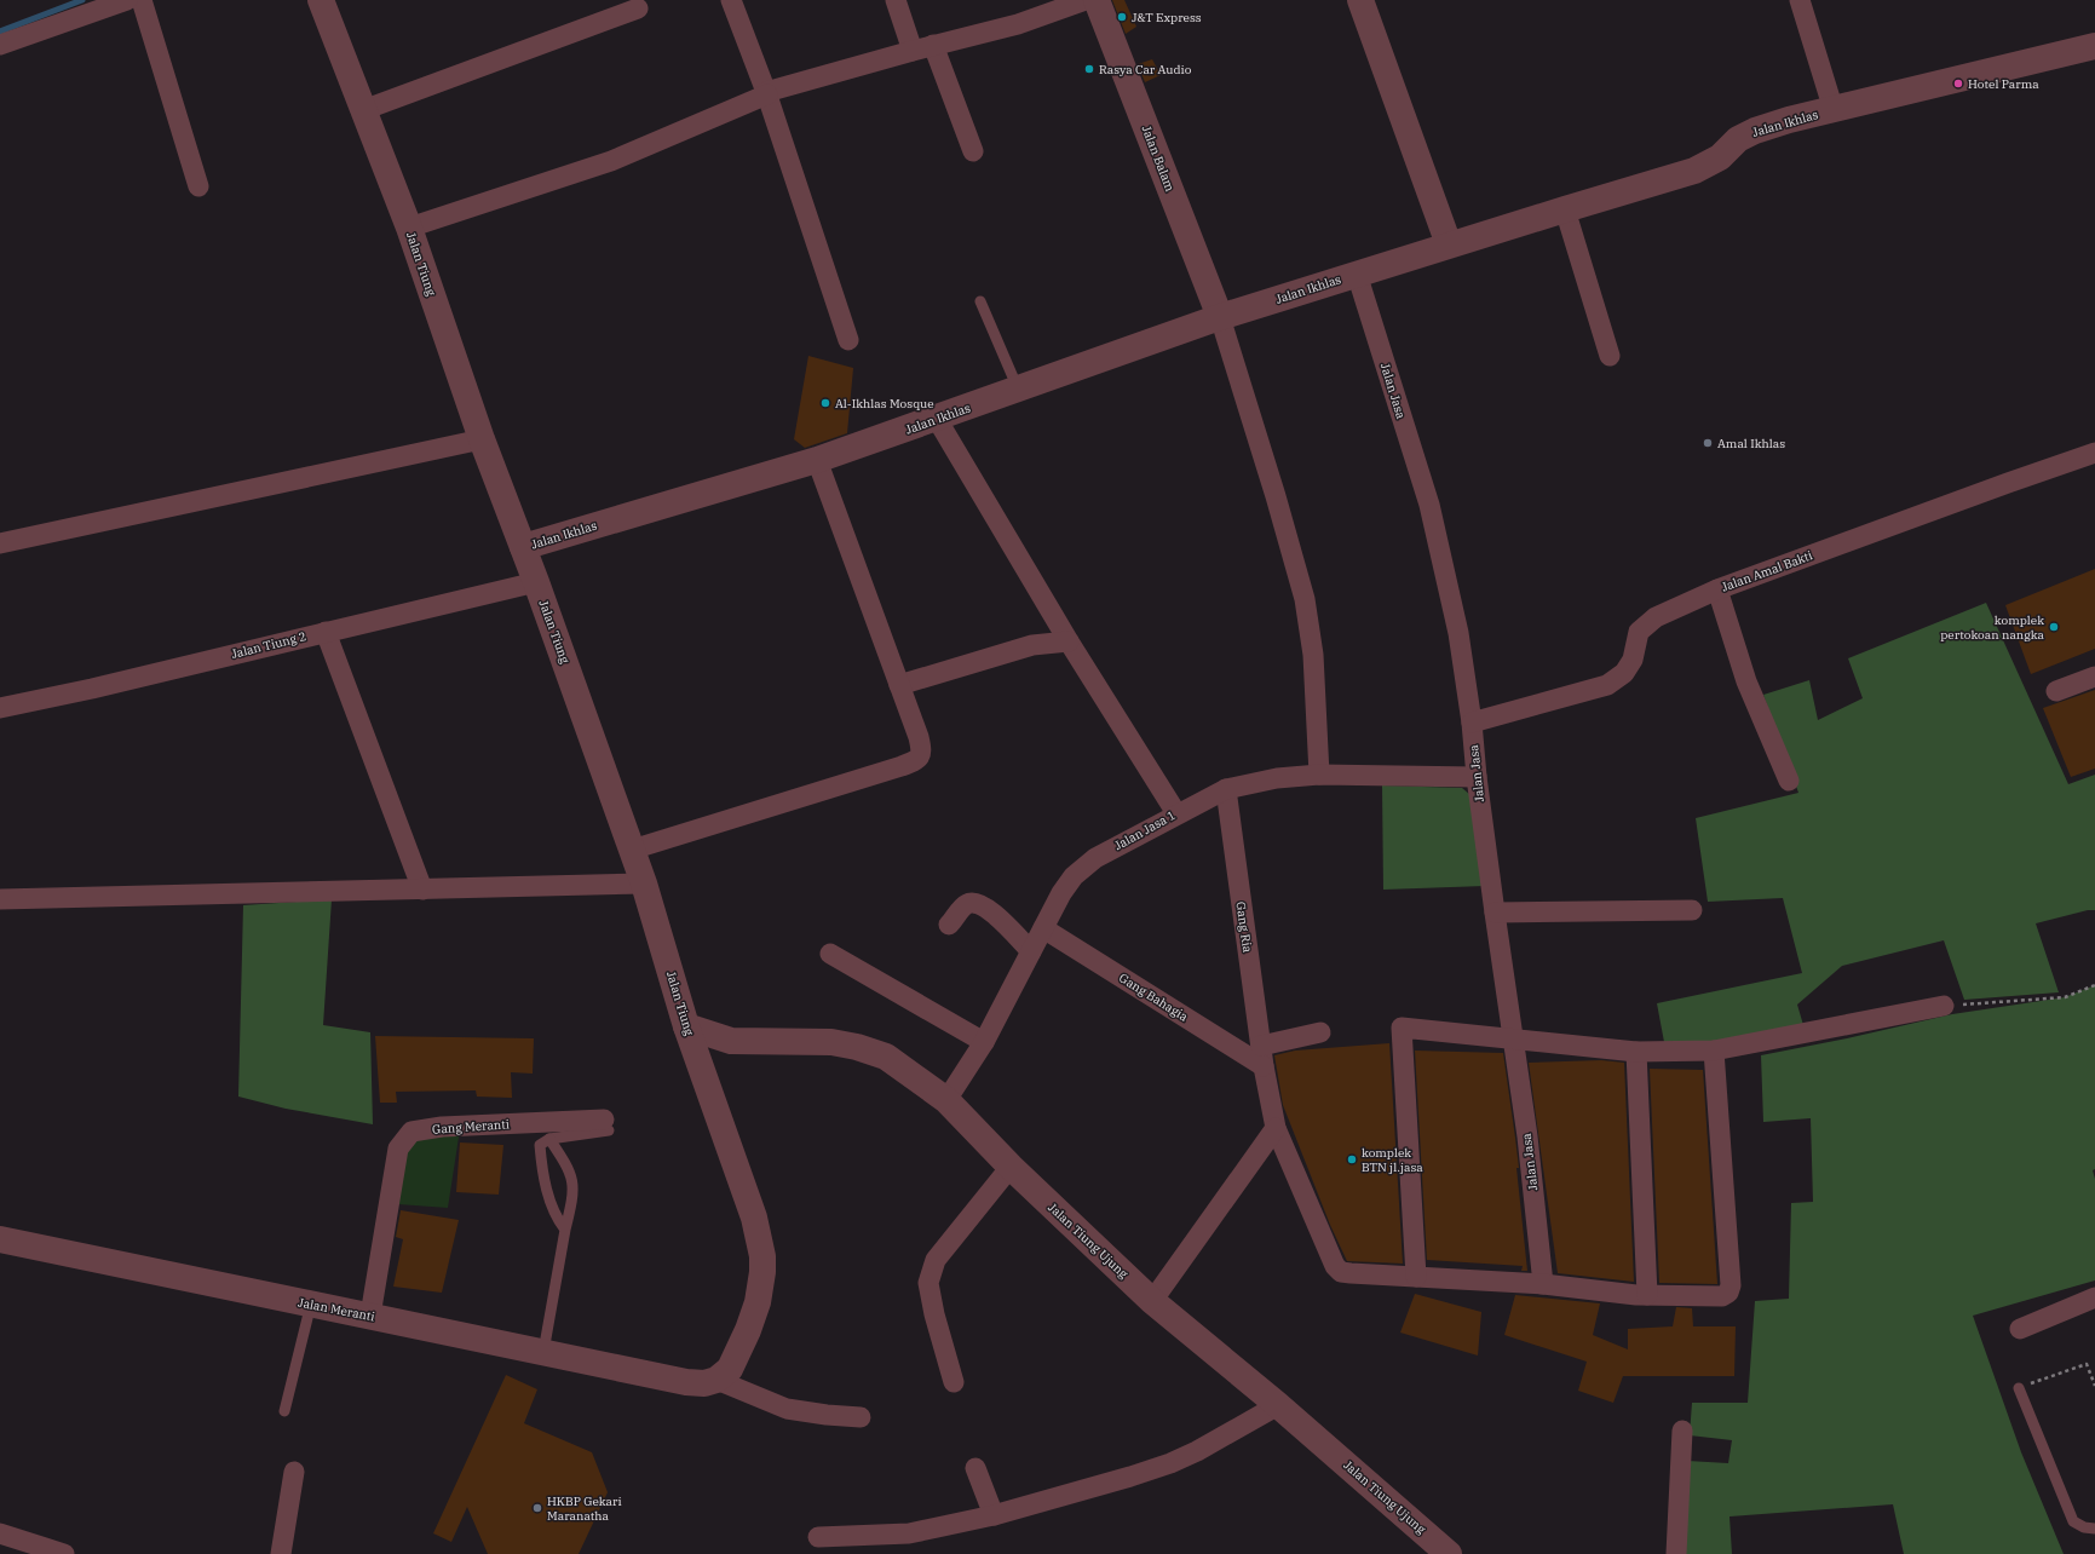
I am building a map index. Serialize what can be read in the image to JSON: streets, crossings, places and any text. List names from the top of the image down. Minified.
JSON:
{"streets":{"street":["Jalan Ikhlas","Jalan Balam","Jalan Tiung","Jalan Jasa","Jalan Amal Bakti","Jalan Tiung 2","Jalan Jasa 1","Gang Ria","Gang Bahagia","Gang Meranti","Jalan Tiung Ujung","Jalan Meranti"]},"crossings":[["Jalan Ikhlas","Jalan Balam"],["Jalan Ikhlas","Jalan Tiung"],["Jalan Ikhlas","Jalan Jasa"],["Jalan Tiung","Jalan Tiung 2"],["Jalan Tiung","Jalan Tiung Ujung"],["Jalan Tiung","Jalan Meranti"],["Jalan Jasa","Jalan Amal Bakti"],["Jalan Jasa","Jalan Jasa 1"],["Jalan Jasa","Gang Ria"],["Jalan Jasa 1","Gang Ria"],["Jalan Jasa 1","Gang Bahagia"],["Jalan Jasa 1","Jalan Tiung Ujung"],["Gang Ria","Gang Bahagia"],["Gang Meranti","Jalan Meranti"]],"places":["J&T Express","Rasya Car Audio","Hotel Parma","Al-Ikhlas Mosque","Amal Ikhlas","komplek pertokoan nangka","komplek BTN jl.jasa","HKBP Gekari Maranatha"]}
